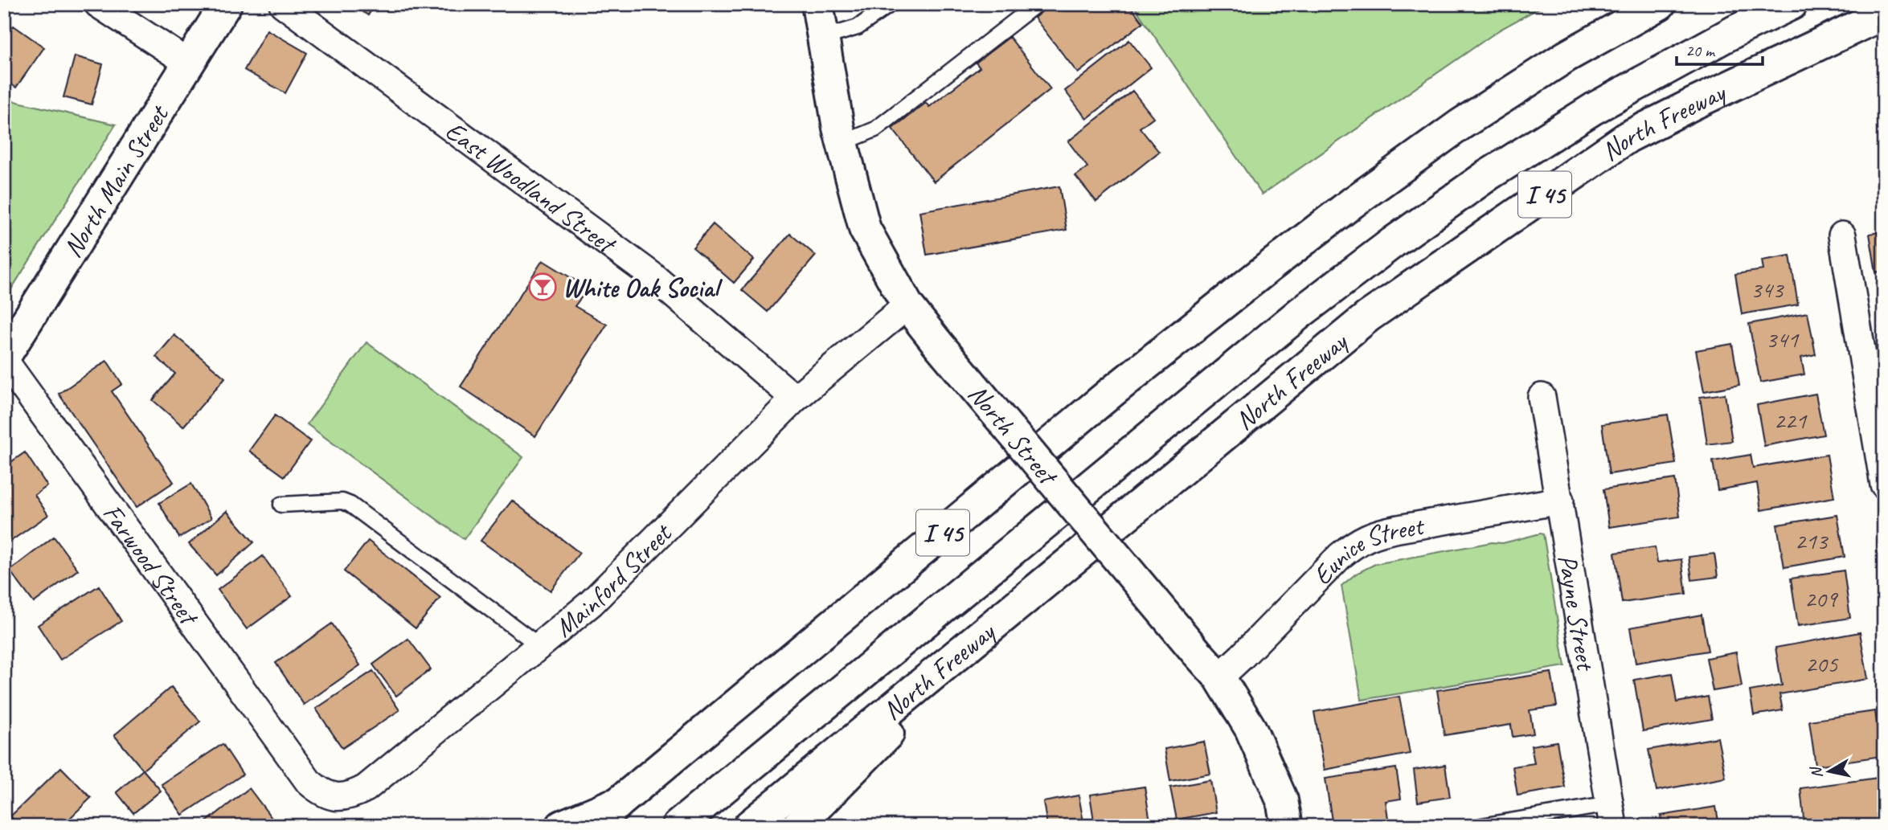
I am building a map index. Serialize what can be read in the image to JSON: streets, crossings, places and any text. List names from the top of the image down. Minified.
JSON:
{"streets":{"main road":["North Freeway","North Main Street","I 45","North Street"],"street":["East Woodland Street","Eunice Street","Farwood Street","Mainford Street","Payne Street"]},"crossings":[["North Main Street","Farwood Street"],["East Woodland Street","Mainford Street"],["North Street","Eunice Street"],["North Street","Mainford Street"],["Eunice Street","Payne Street"],["Farwood Street","Mainford Street"]],"places":{"bar":["White Oak Social"]},"house_numbers":["343","341","221","213","209","205"],"scale_bar":"20 m","north":"left"}
